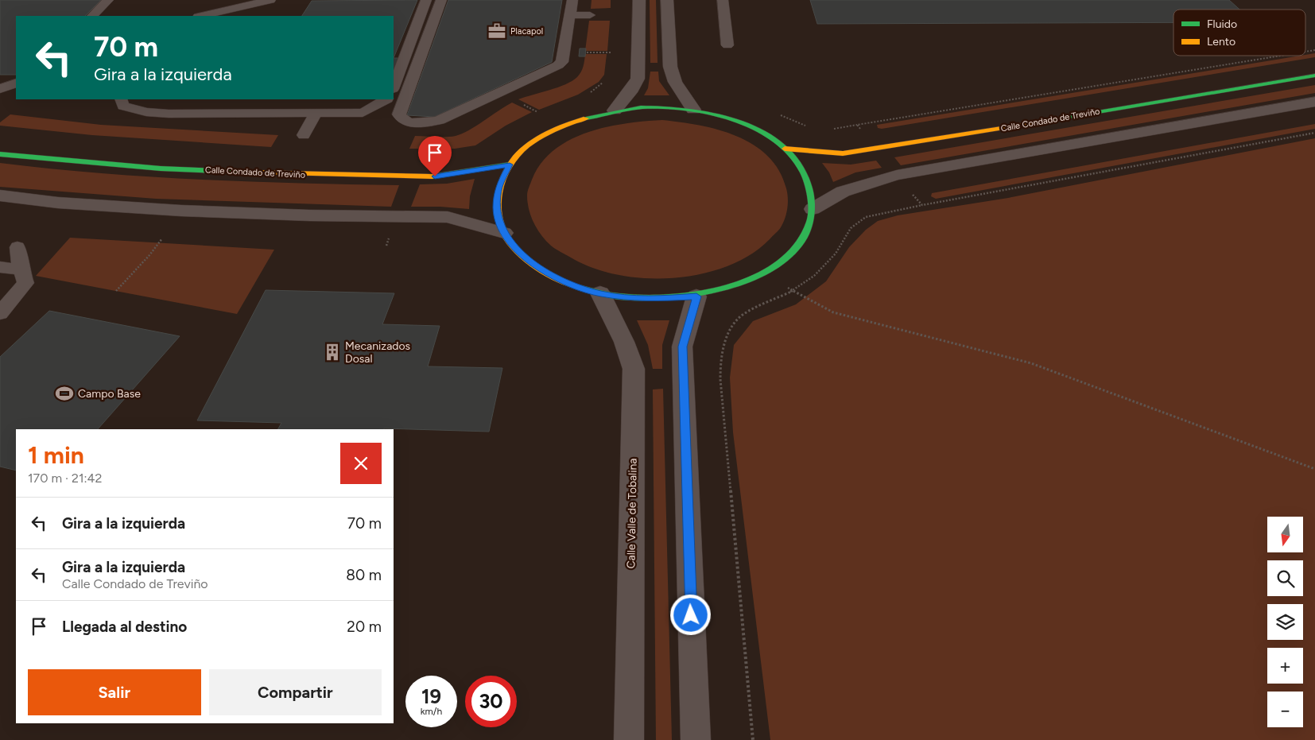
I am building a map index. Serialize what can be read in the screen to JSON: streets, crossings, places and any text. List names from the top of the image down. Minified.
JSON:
{"streets":{"street":["Calle Condado de Treviño","Calle Valle de Tobalina"]},"places":{"office":["Placapol"],"building":["Mecanizados Dosal"],"sports":["Campo Base"]},"legend":["Fluido","Lento"],"north":"bottom","page":{"turn":["70 m","Gira a la izquierda"],"heading":["1 min","170 m · 21:42"],"list":[{"name":"Gira a la izquierda","value":"70 m"},{"name":"Gira a la izquierda","note":"Calle Condado de Treviño","value":"80 m"},{"name":"Llegada al destino","value":"20 m"}],"map_buttons":["+","−"],"buttons":["Salir","Compartir"],"speed":"19 km/h","limit":"30"}}
